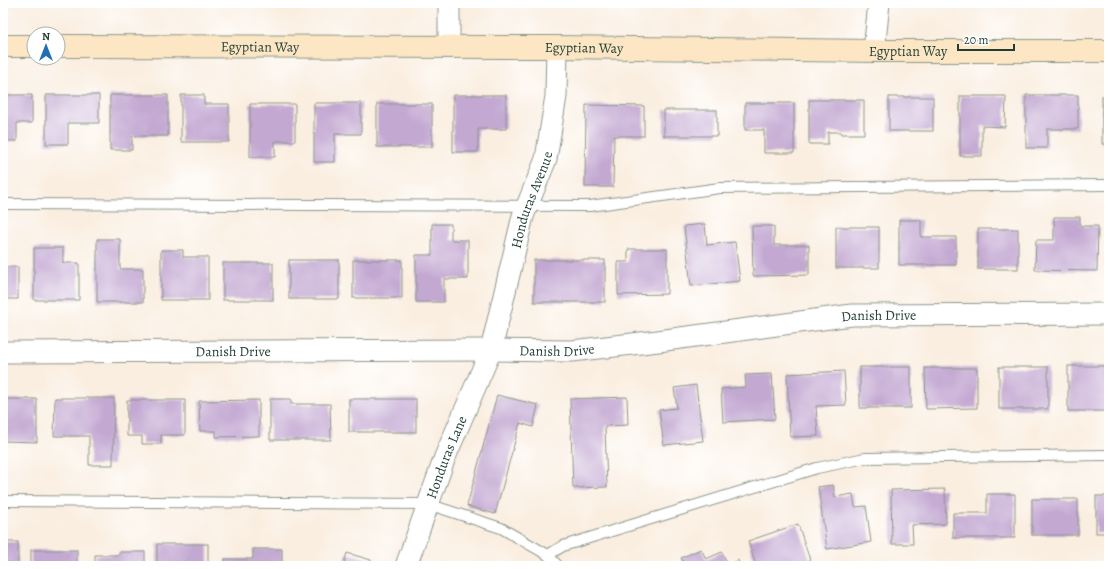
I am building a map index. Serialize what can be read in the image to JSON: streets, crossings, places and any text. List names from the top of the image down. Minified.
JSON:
{"streets":{"street":["Egyptian Way","Honduras Avenue","Danish Drive","Honduras Lane"]},"crossings":[["Egyptian Way","Honduras Avenue"],["Honduras Avenue","Danish Drive"],["Honduras Avenue","Honduras Lane"],["Danish Drive","Honduras Lane"]],"scale_bar":"20 m","north":"top"}
